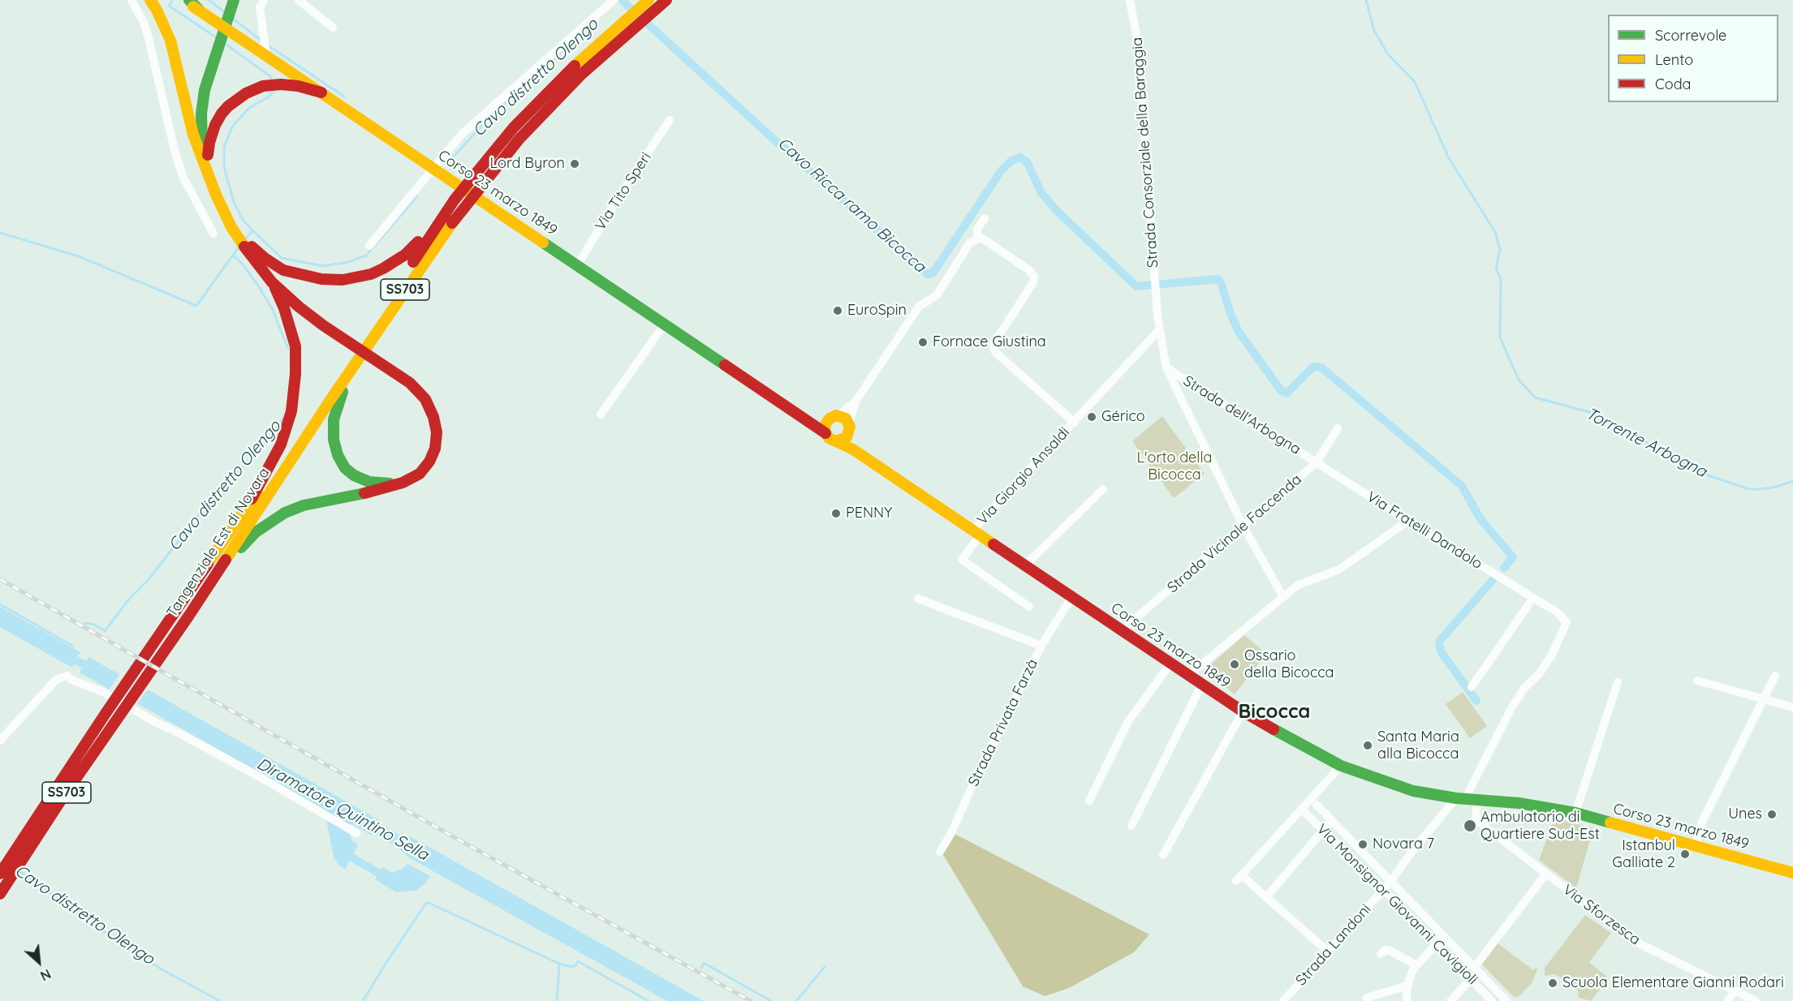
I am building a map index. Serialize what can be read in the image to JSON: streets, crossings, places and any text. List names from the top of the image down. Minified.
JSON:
{"streets":{"main road":["Corso 23 marzo 1849","SS703","Tangenziale Est di Novara"],"street":["Strada Consorziale della Baraggia","Via Tito Speri","Strada dell'Arbogna","Via Giorgio Ansaldi","Via Fratelli Dandolo","Strada Vicinale Faccenda","Strada Privata Farzà","Via Monsignor Giovanni Cavigioli","Via Sforzesca","Strada Landoni"]},"crossings":[["Strada Consorziale della Baraggia","Via Giorgio Ansaldi"],["Via Tito Speri","Corso 23 marzo 1849"],["Corso 23 marzo 1849","SS703"],["Corso 23 marzo 1849","Via Giorgio Ansaldi"],["Corso 23 marzo 1849","Via Fratelli Dandolo"],["Corso 23 marzo 1849","Strada Vicinale Faccenda"],["Corso 23 marzo 1849","Strada Privata Farzà"],["Corso 23 marzo 1849","Via Sforzesca"],["Corso 23 marzo 1849","Strada Landoni"],["SS703","Tangenziale Est di Novara"],["Strada dell'Arbogna","Via Fratelli Dandolo"],["Strada dell'Arbogna","Strada Vicinale Faccenda"],["Via Fratelli Dandolo","Strada Vicinale Faccenda"],["Via Fratelli Dandolo","Via Sforzesca"],["Via Fratelli Dandolo","Strada Landoni"],["Via Monsignor Giovanni Cavigioli","Strada Landoni"],["Via Sforzesca","Strada Landoni"]],"districts":["Bicocca"],"water":["Cavo distretto Olengo","Cavo Ricca ramo Bicocca","Torrente Arbogna","Diramatore Quintino Sella"],"parks":["L'orto della Bicocca"],"places":["Lord Byron","EuroSpin","Fornace Giustina","Gérico","PENNY","Ossario della Bicocca","Santa Maria alla Bicocca","Unes","Ambulatorio di Quartiere Sud-Est","Novara 7","Istanbul Galliate 2","Scuola Elementare Gianni Rodari"],"legend":["Scorrevole","Lento","Coda"],"north":"bottom right"}
